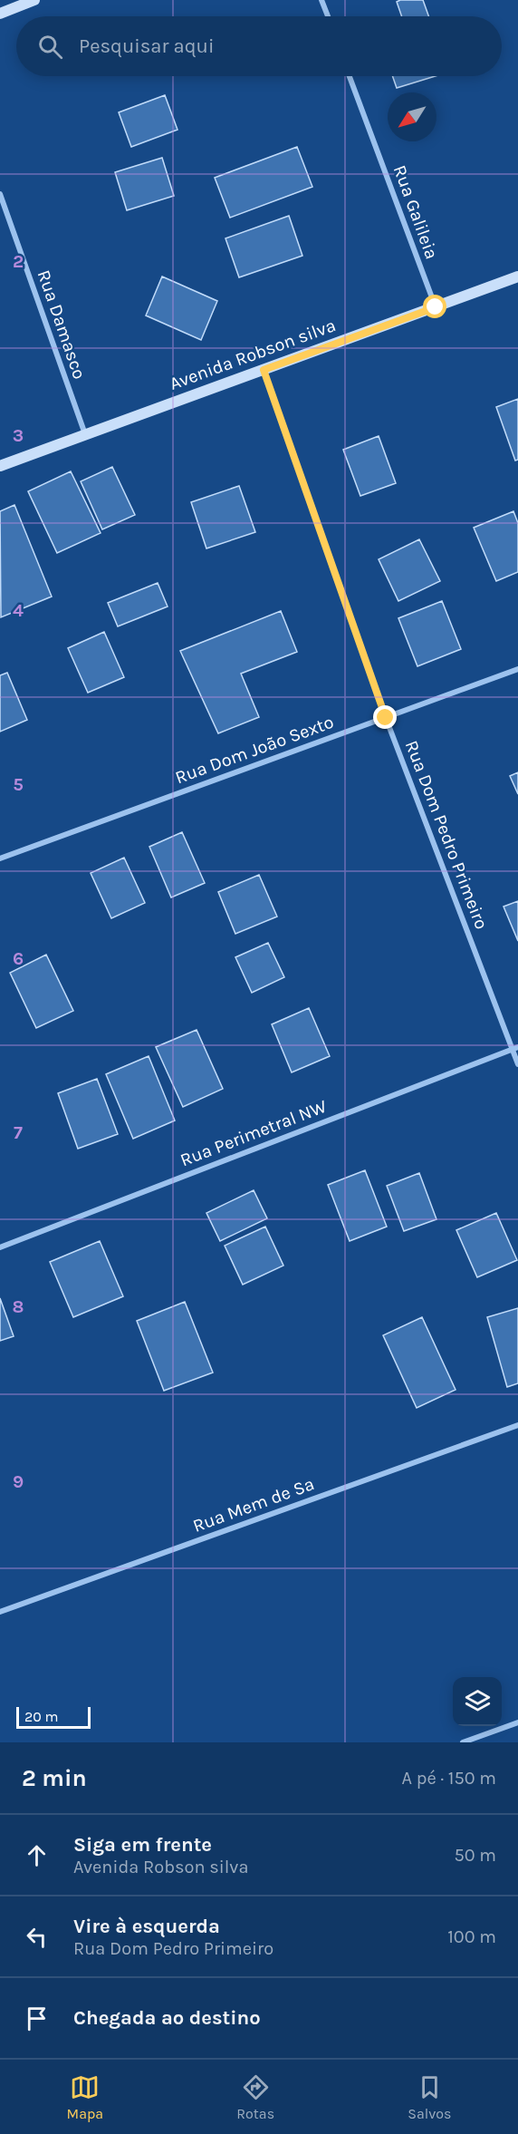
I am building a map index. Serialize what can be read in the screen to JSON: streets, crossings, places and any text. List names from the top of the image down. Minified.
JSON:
{"streets":{"street":["Rua Galileia","Rua Damasco","Avenida Robson silva","Rua Dom João Sexto","Rua Dom Pedro Primeiro","Rua Perimetral NW","Rua Mem de Sa"]},"crossings":[["Rua Galileia","Avenida Robson silva"],["Rua Damasco","Avenida Robson silva"],["Avenida Robson silva","Rua Dom Pedro Primeiro"],["Rua Dom João Sexto","Rua Dom Pedro Primeiro"],["Rua Dom Pedro Primeiro","Rua Perimetral NW"]],"scale_bar":"20 m","north":"bottom left","page":{"search":"Pesquisar aqui","scale":"20 m","heading":["2 min","A pé · 150 m"],"list":[["Siga em frente","Avenida Robson silva","50 m"],["Vire à esquerda","Rua Dom Pedro Primeiro","100 m"],"Chegada ao destino"],"nav":["Mapa","Rotas","Salvos"]},"grid":{"rows":["2","3","4","5","6","7","8","9"]}}
